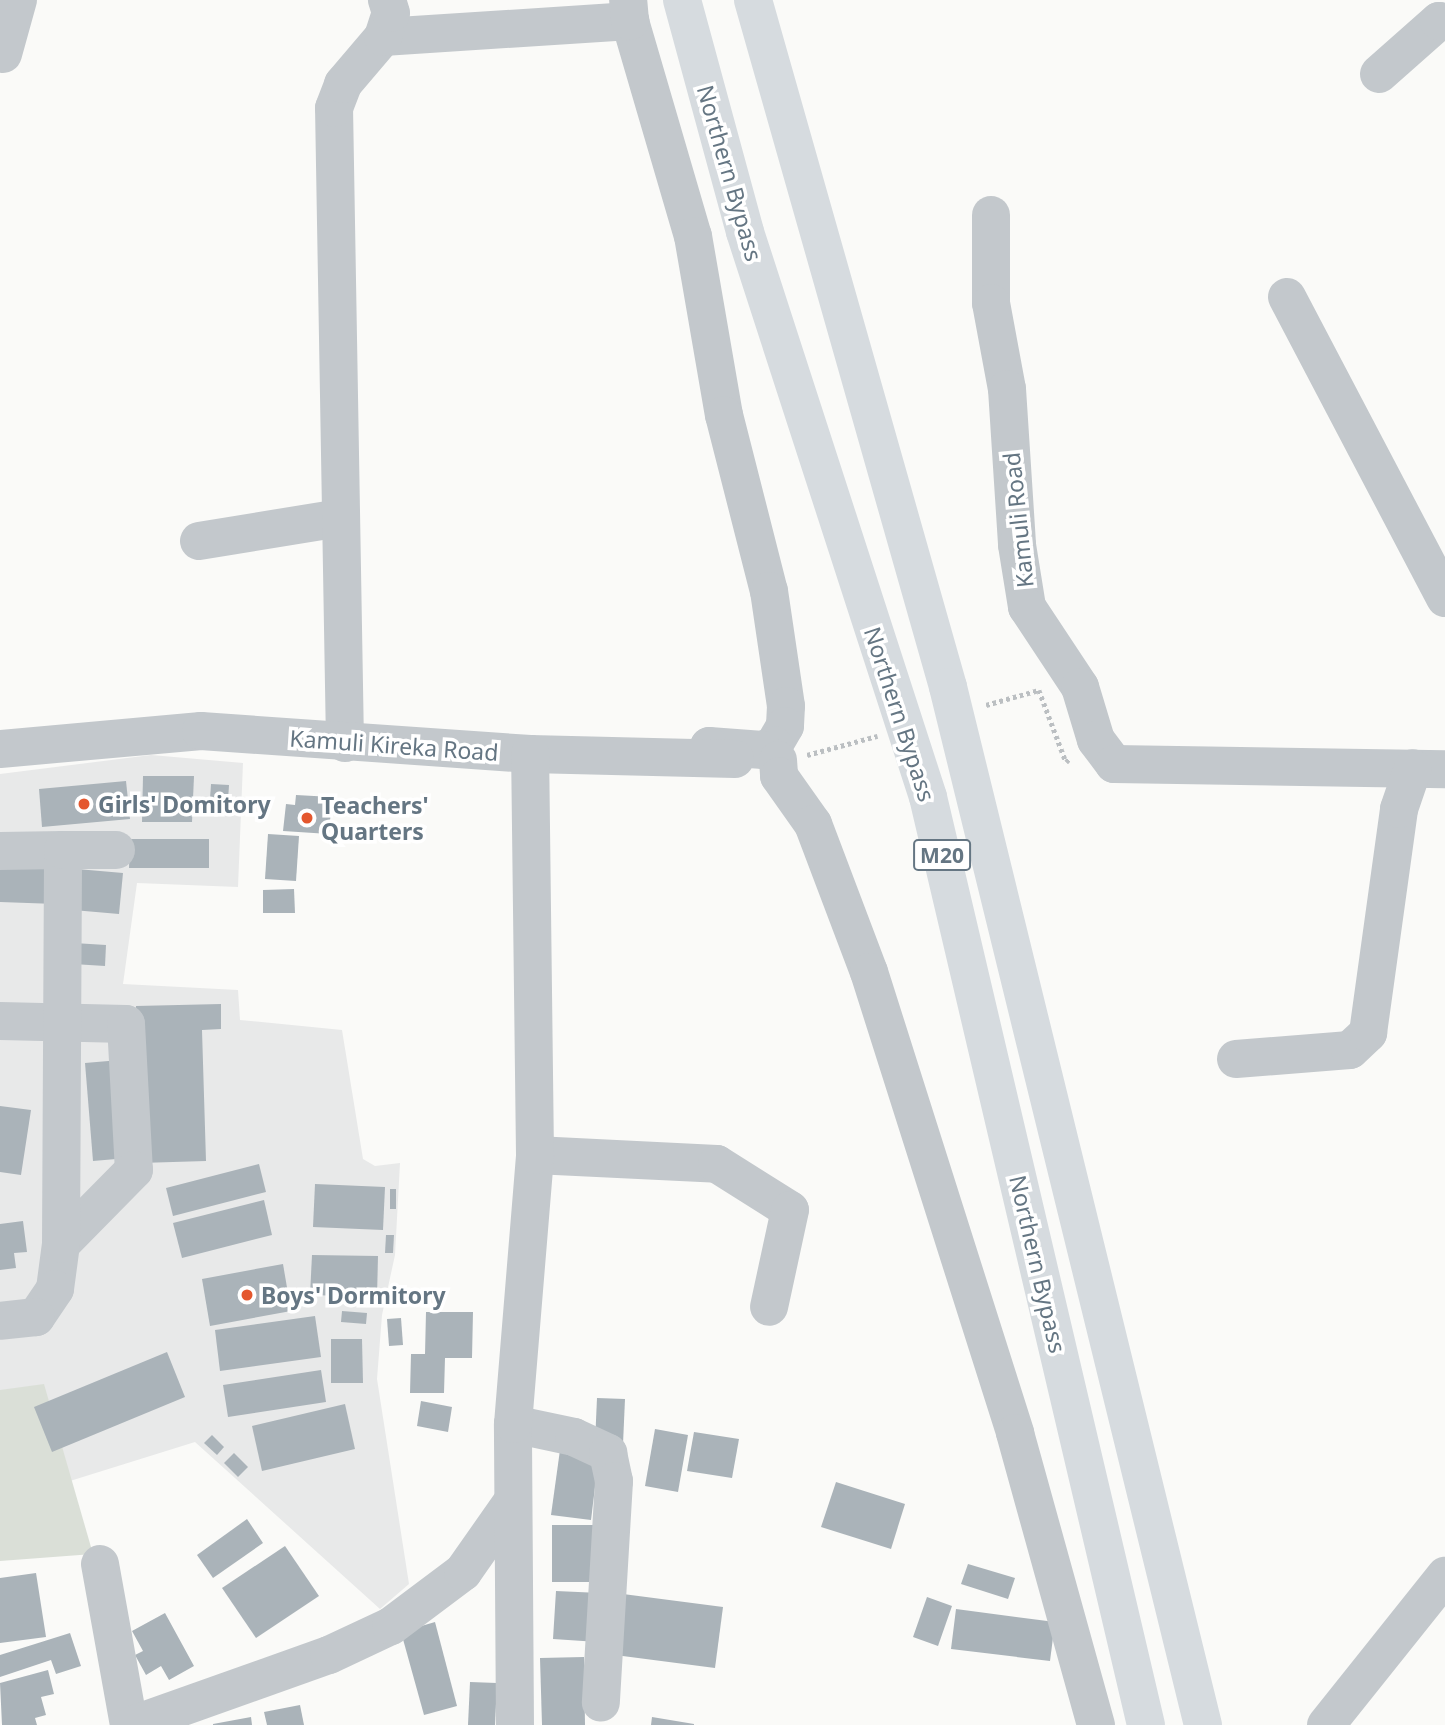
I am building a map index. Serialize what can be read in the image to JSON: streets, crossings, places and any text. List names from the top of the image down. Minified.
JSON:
{"streets":{"highway":["Northern Bypass","M20"],"street":["Kamuli Road","Kamuli Kireka Road"]},"places":["Girls' Domitory","Teachers' Quarters","Boys' Dormitory"]}
